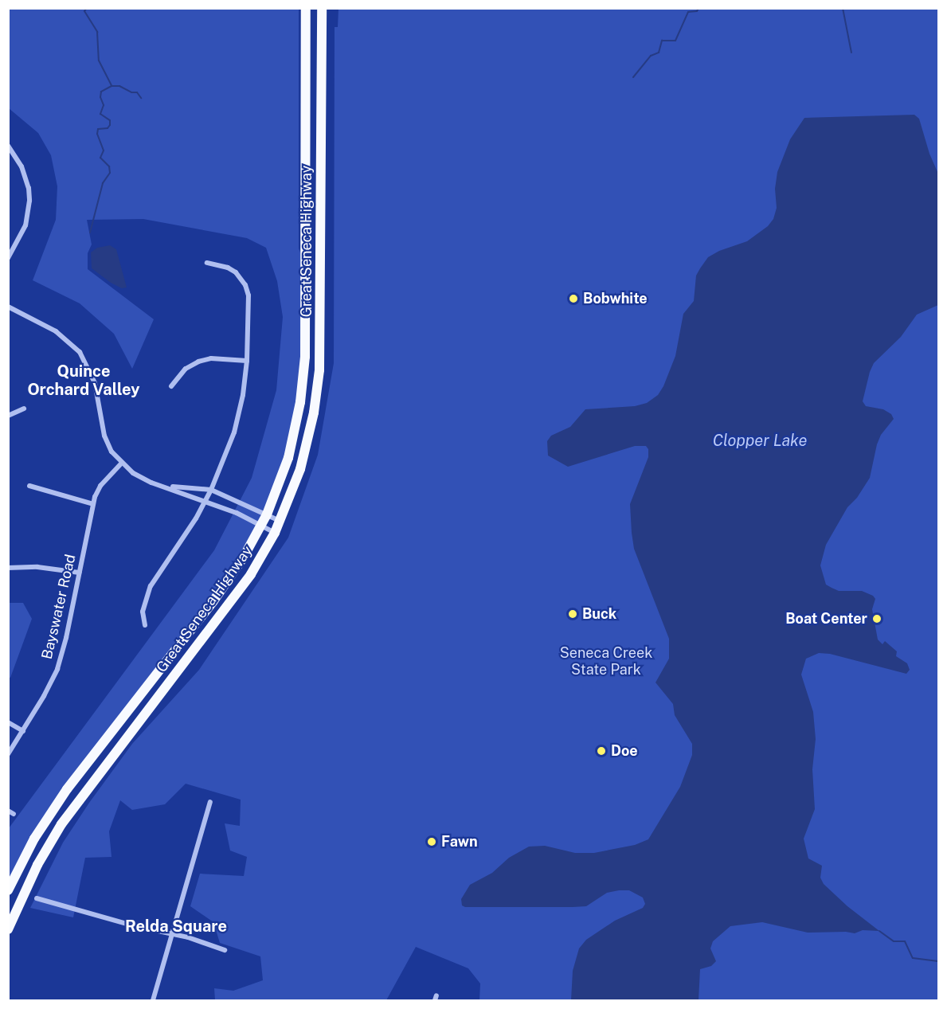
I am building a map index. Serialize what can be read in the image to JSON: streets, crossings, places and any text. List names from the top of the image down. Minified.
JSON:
{"streets":{"main road":["Great Seneca Highway"],"street":["Bayswater Road"]},"districts":["Quince Orchard Valley","Relda Square"],"water":["Clopper Lake"],"parks":["Seneca Creek State Park"],"places":["Bobwhite","Buck","Boat Center","Doe","Fawn"]}
